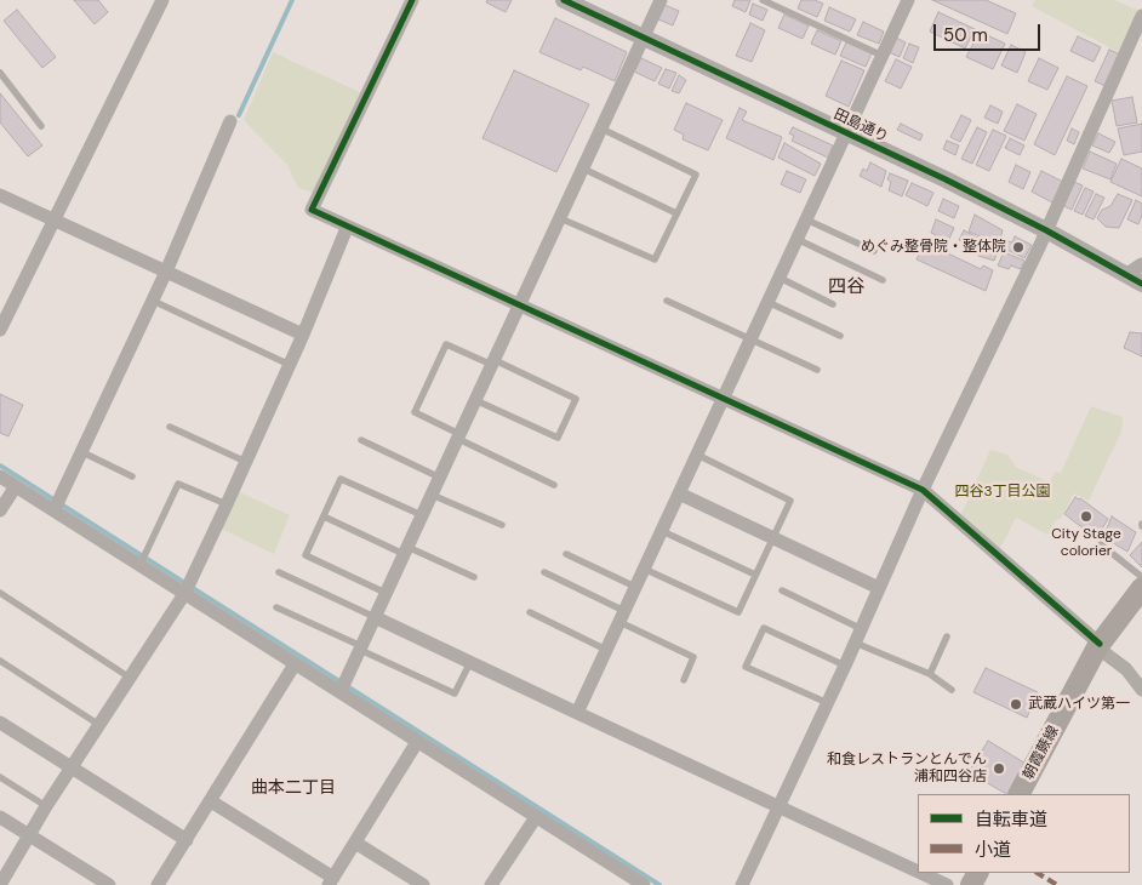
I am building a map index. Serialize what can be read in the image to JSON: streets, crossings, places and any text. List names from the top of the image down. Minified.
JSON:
{"streets":{"main road":["朝霞蕨線"],"street":["田島通り"]},"districts":["四谷","曲本二丁目"],"parks":["四谷3丁目公園"],"places":["めぐみ整骨院・整体院","City Stage colorier","武蔵ハイツ第一","和食レストランとんでん 浦和四谷店"],"legend":["自転車道","小道"],"scale_bar":"50 m"}
